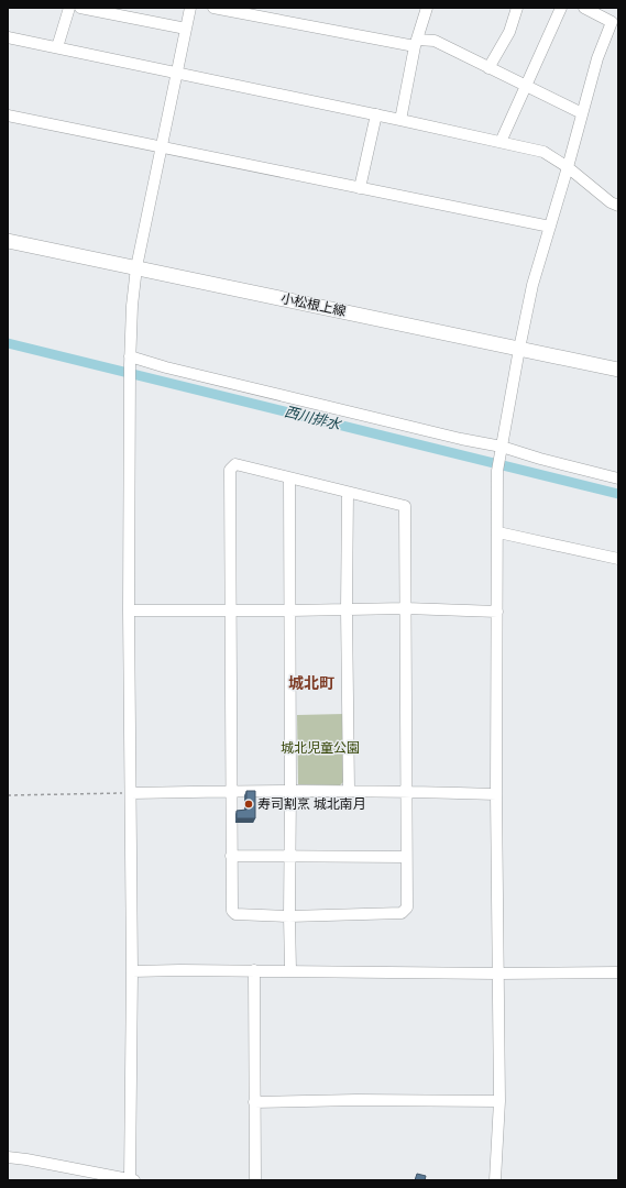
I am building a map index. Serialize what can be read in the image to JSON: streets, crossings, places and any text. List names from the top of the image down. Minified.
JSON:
{"streets":{"main road":["小松根上線"]},"districts":["城北町"],"water":["西川排水"],"parks":["城北児童公園"],"places":["寿司割烹 城北南月"]}
